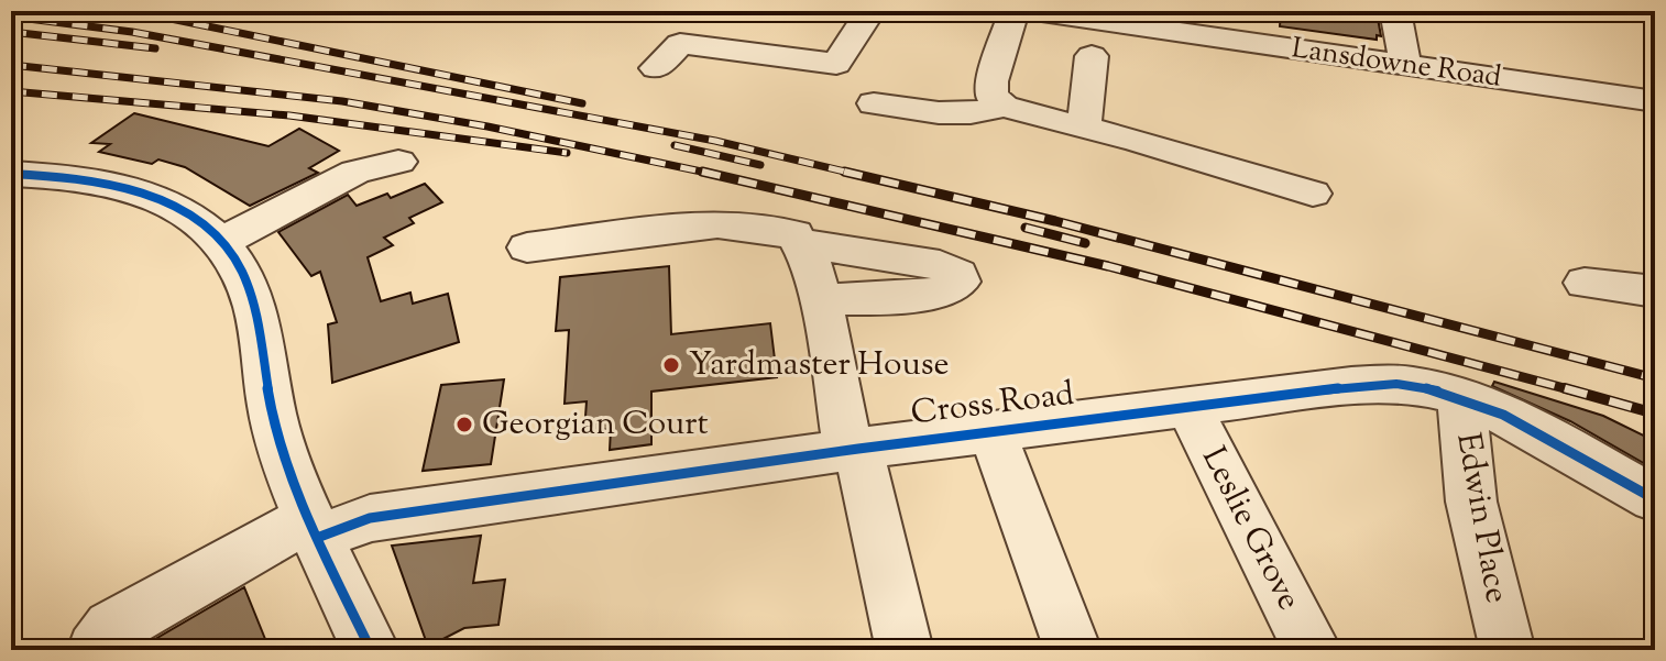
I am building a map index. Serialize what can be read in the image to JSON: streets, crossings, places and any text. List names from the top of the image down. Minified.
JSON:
{"streets":{"street":["Lansdowne Road","Cross Road","Edwin Place","Leslie Grove"]},"crossings":[["Cross Road","Edwin Place"],["Cross Road","Leslie Grove"]],"places":["Yardmaster House","Georgian Court"]}
